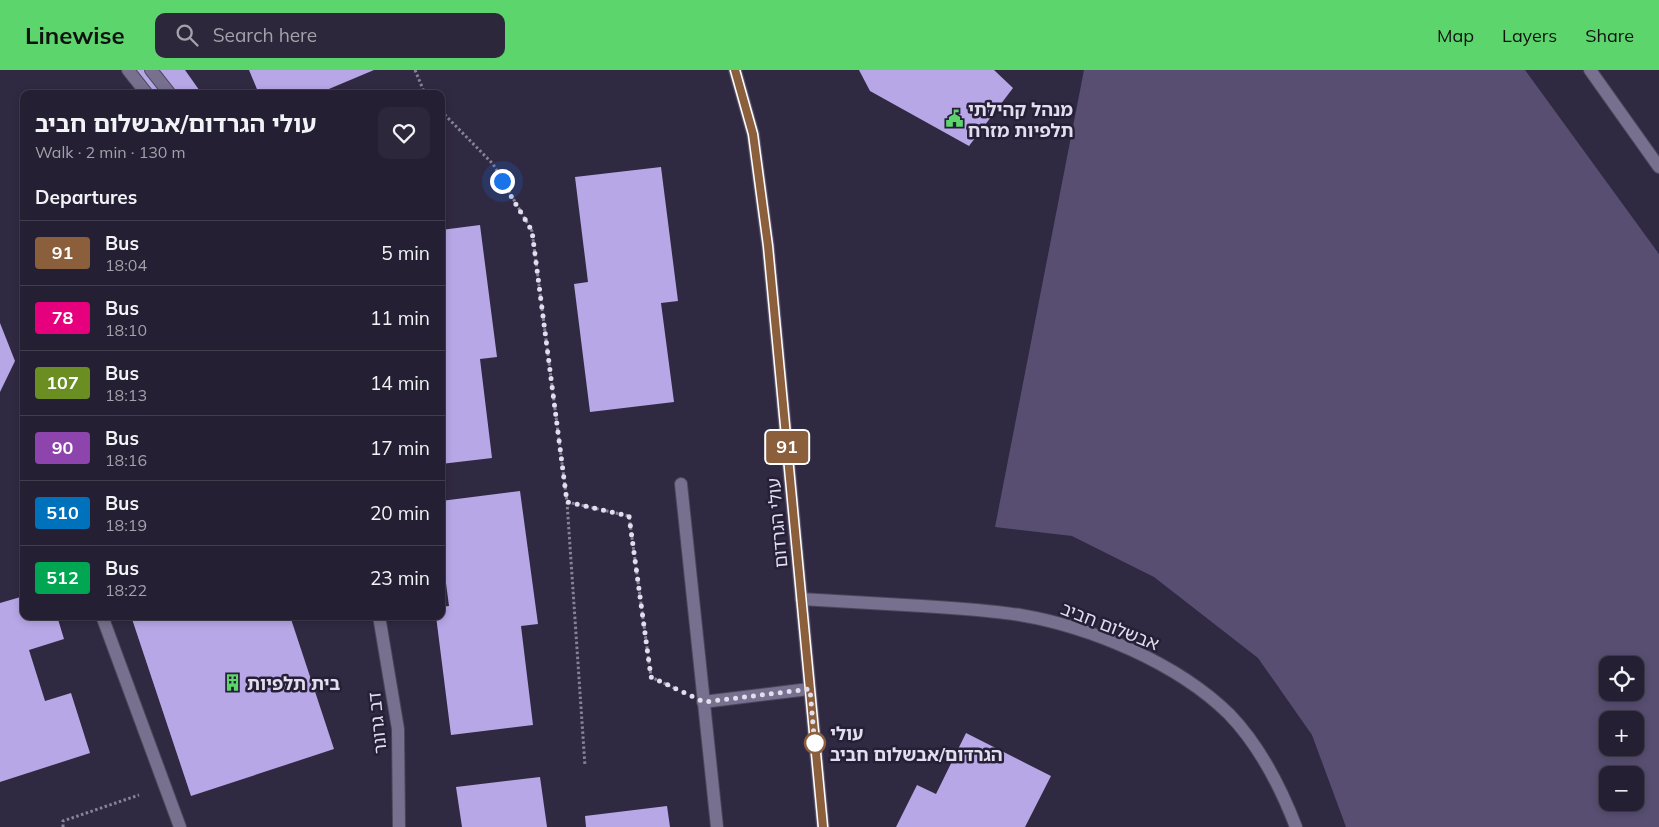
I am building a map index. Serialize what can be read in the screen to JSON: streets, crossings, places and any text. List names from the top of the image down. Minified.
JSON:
{"streets":{"street":["עולי הגרדום","אבשלום חביב","דב גרונר"]},"crossings":[["עולי הגרדום","אבשלום חביב"]],"places":{"public building":["מנהל קהילתי תלפיות מזרח"],"building":["בית תלפיות"],"other":["עולי הגרדום/אבשלום חביב"]},"lines":["bus line 91"],"page":{"header":"Linewise","search":"Search here","nav":["Map","Layers","Share"],"on_map":"91","heading":[["עולי הגרדום/אבשלום חביב","Walk · 2 min · 130 m"],"Departures"],"list":[{"mark":"91","name":"Bus","note":"18:04","value":"5 min"},{"mark":"78","name":"Bus","note":"18:10","value":"11 min"},{"mark":"107","name":"Bus","note":"18:13","value":"14 min"},{"mark":"90","name":"Bus","note":"18:16","value":"17 min"},{"mark":"510","name":"Bus","note":"18:19","value":"20 min"},{"mark":"512","name":"Bus","note":"18:22","value":"23 min"}],"map_buttons":["+","−"]}}
